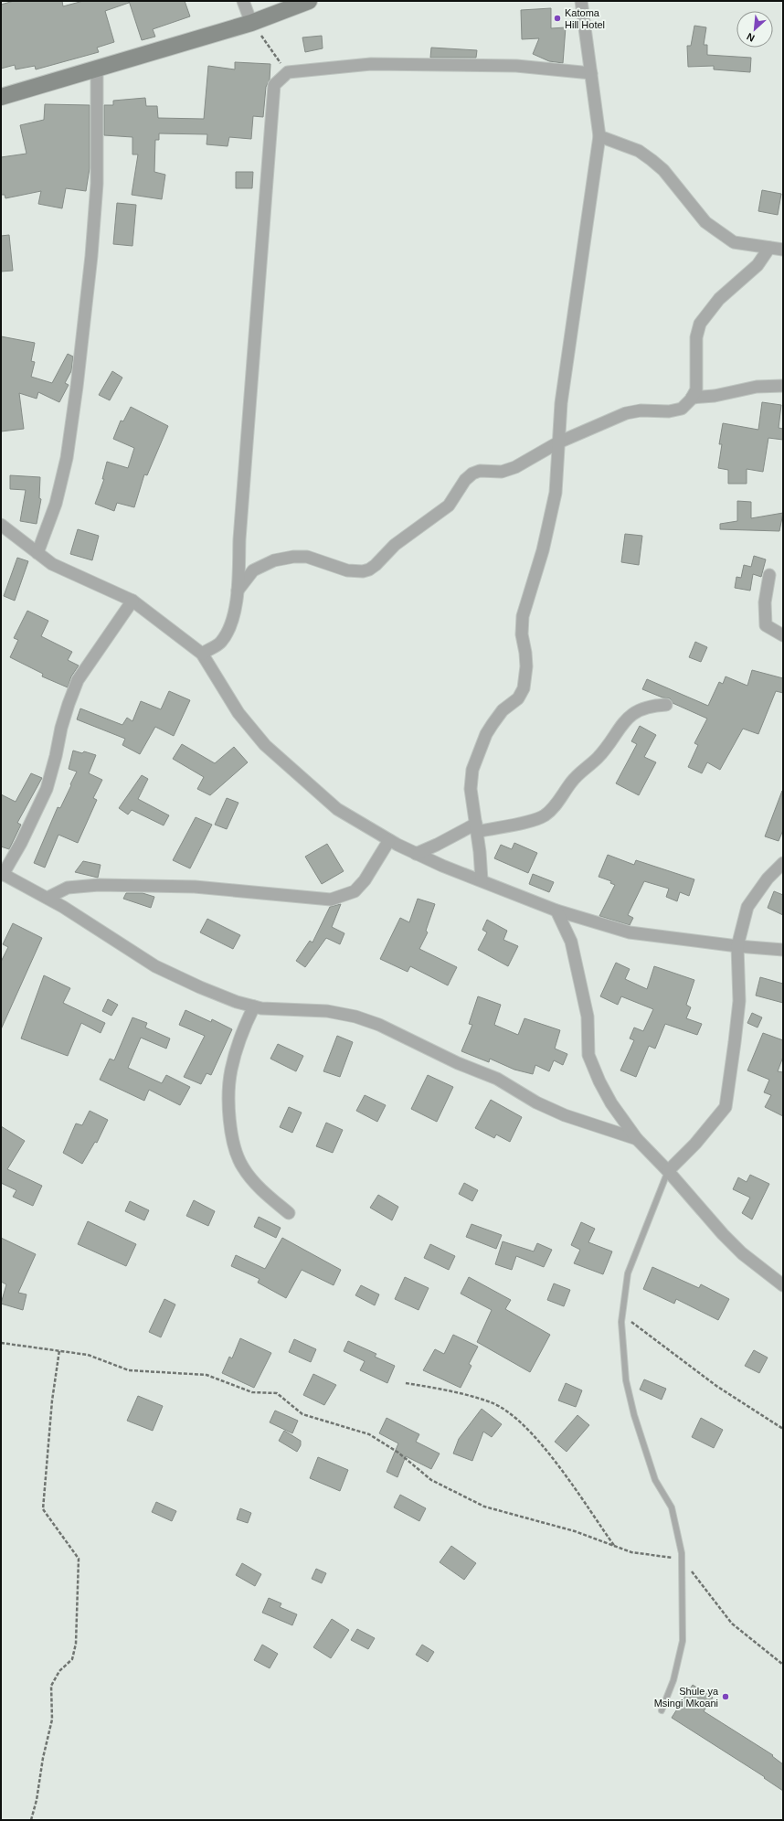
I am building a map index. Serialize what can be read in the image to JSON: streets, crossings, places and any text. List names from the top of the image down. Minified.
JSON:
{"places":["Katoma Hill Hotel","Shule ya Msingi Mkoani"],"north":"bottom left"}
